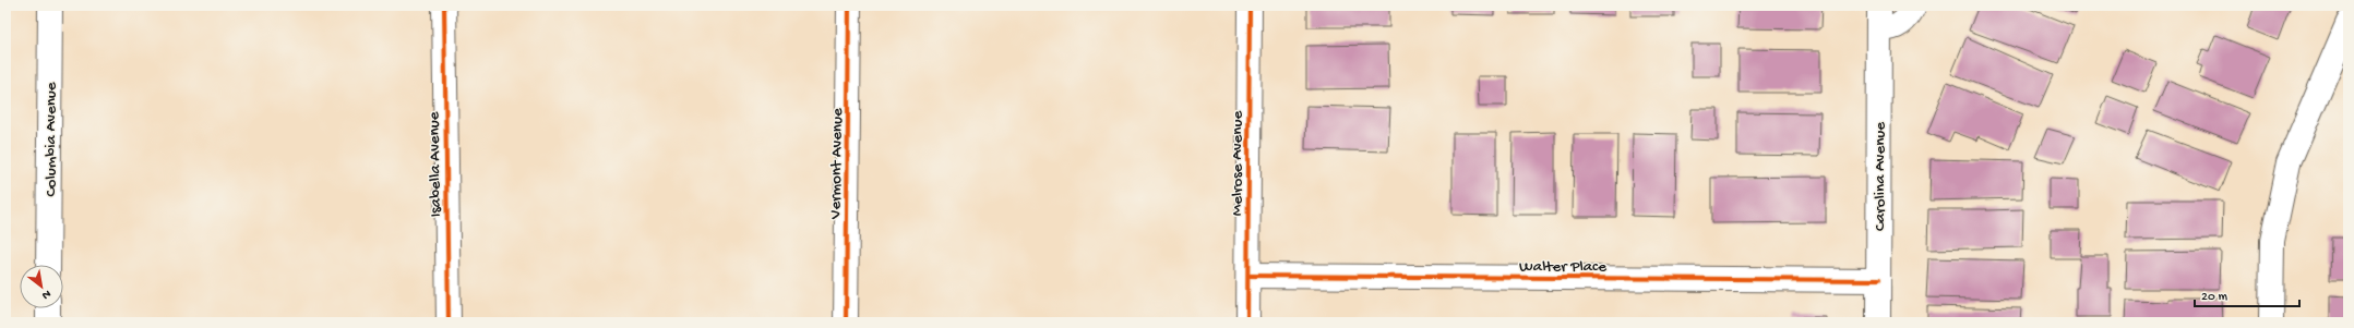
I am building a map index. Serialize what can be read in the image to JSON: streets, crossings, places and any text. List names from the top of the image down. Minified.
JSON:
{"streets":{"street":["Columbia Avenue","Vermont Avenue","Melrose Avenue","Isabella Avenue","Carolina Avenue","Walter Place"]},"crossings":[["Melrose Avenue","Walter Place"],["Carolina Avenue","Walter Place"]],"scale_bar":"20 m","north":"bottom right"}
